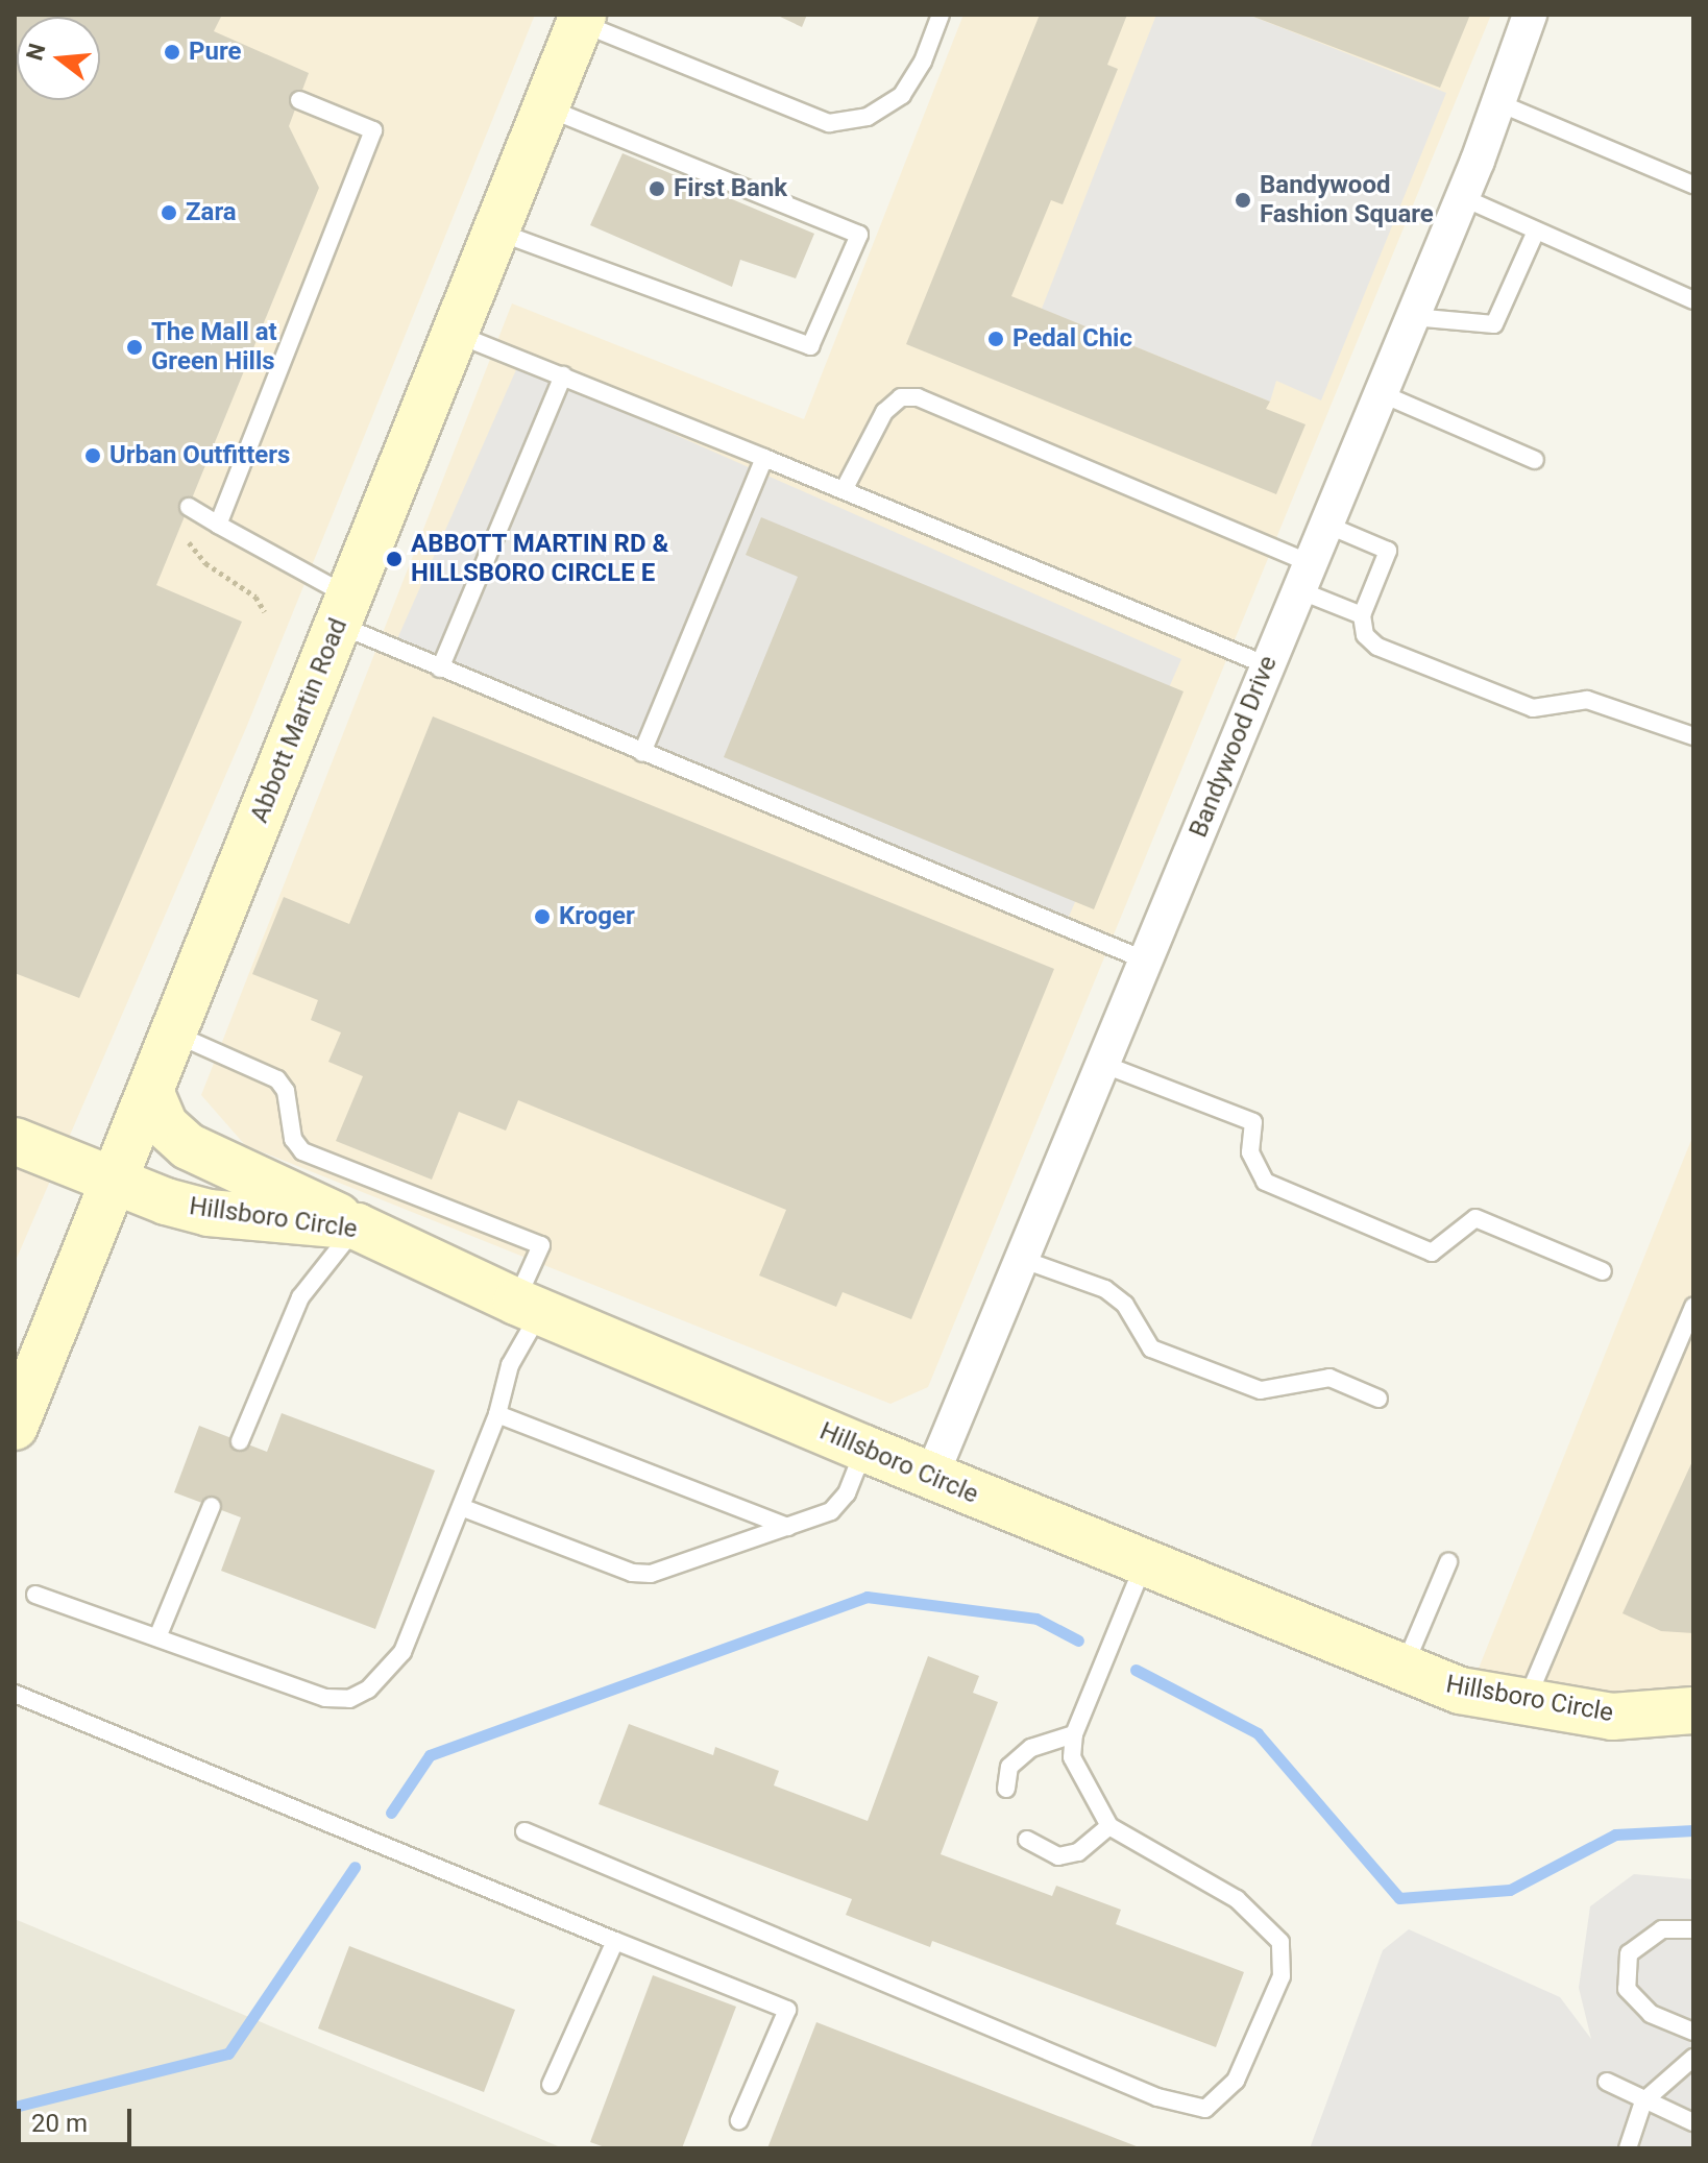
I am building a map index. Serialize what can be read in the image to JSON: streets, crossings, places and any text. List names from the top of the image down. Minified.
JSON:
{"streets":{"street":["Abbott Martin Road","Bandywood Drive","Hillsboro Circle"]},"crossings":[["Abbott Martin Road","Hillsboro Circle"],["Bandywood Drive","Hillsboro Circle"]],"places":["Pure","First Bank","Bandywood Fashion Square","Zara","Pedal Chic","The Mall at Green Hills","Urban Outfitters","ABBOTT MARTIN RD & HILLSBORO CIRCLE E","Kroger"],"scale_bar":"20 m","north":"left"}
